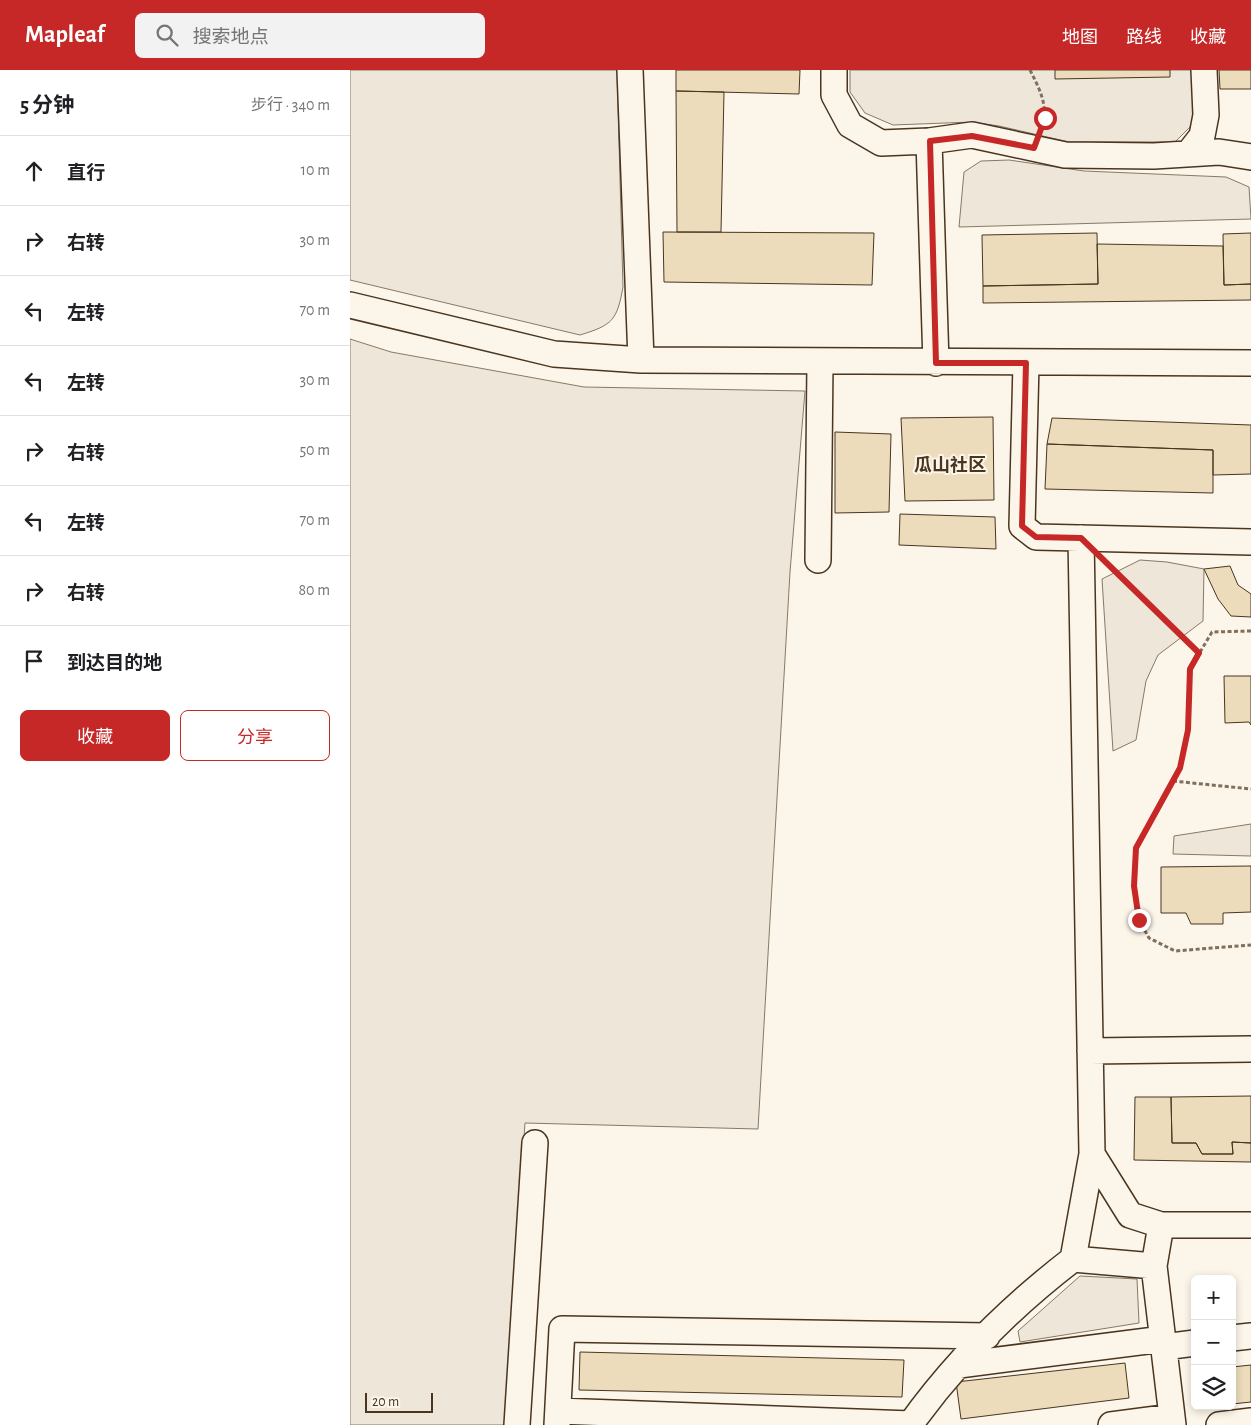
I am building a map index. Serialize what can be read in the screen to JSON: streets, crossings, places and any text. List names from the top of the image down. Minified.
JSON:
{"districts":["瓜山社区"],"scale_bar":"20 m","page":{"header":"Mapleaf","search":"搜索地点","nav":["地图","路线","收藏"],"heading":["5 分钟","步行 · 340 m"],"list":[["直行","10 m"],["右转","30 m"],["左转","70 m"],["左转","30 m"],["右转","50 m"],["左转","70 m"],["右转","80 m"],"到达目的地"],"buttons":["收藏","分享"],"map_buttons":["+","−"],"scale":"20 m"}}
